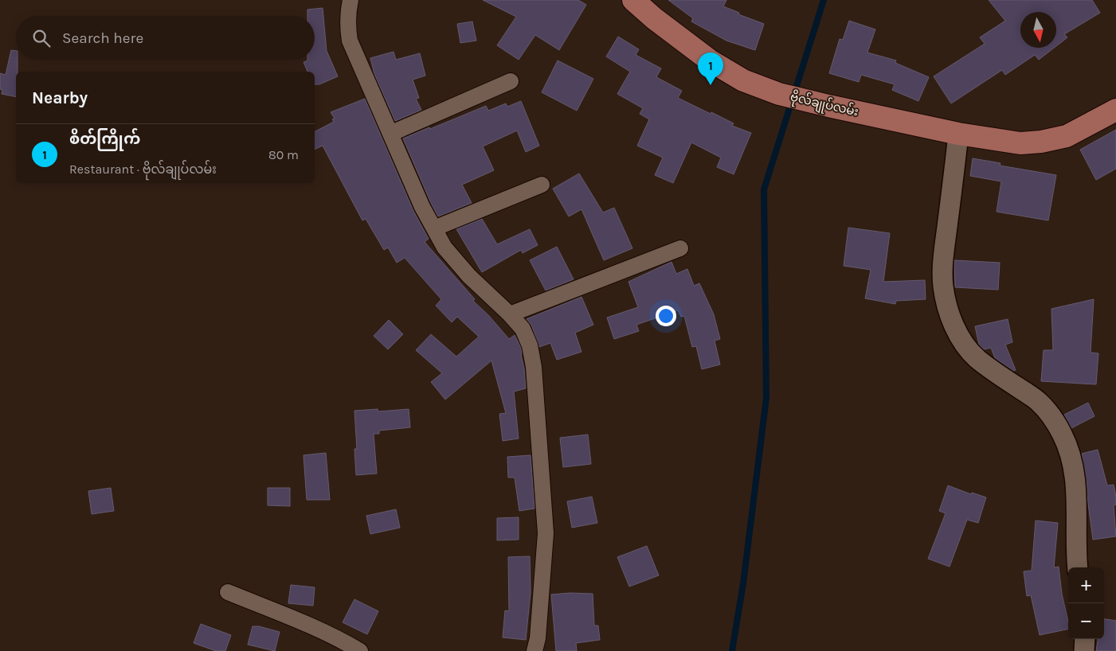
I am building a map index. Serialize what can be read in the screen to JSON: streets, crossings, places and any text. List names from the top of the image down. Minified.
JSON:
{"streets":{"main road":["ဗိုလ်‌ချုပ်‌လမ်း"]},"north":"bottom","page":{"search":"Search here","pins":"1","heading":"Nearby","list":[{"mark":"1","name":"စိတ်ကြိုက်","note":"Restaurant · ဗိုလ်‌ချုပ်‌လမ်း","value":"80 m"}],"map_buttons":["+","−"]}}
